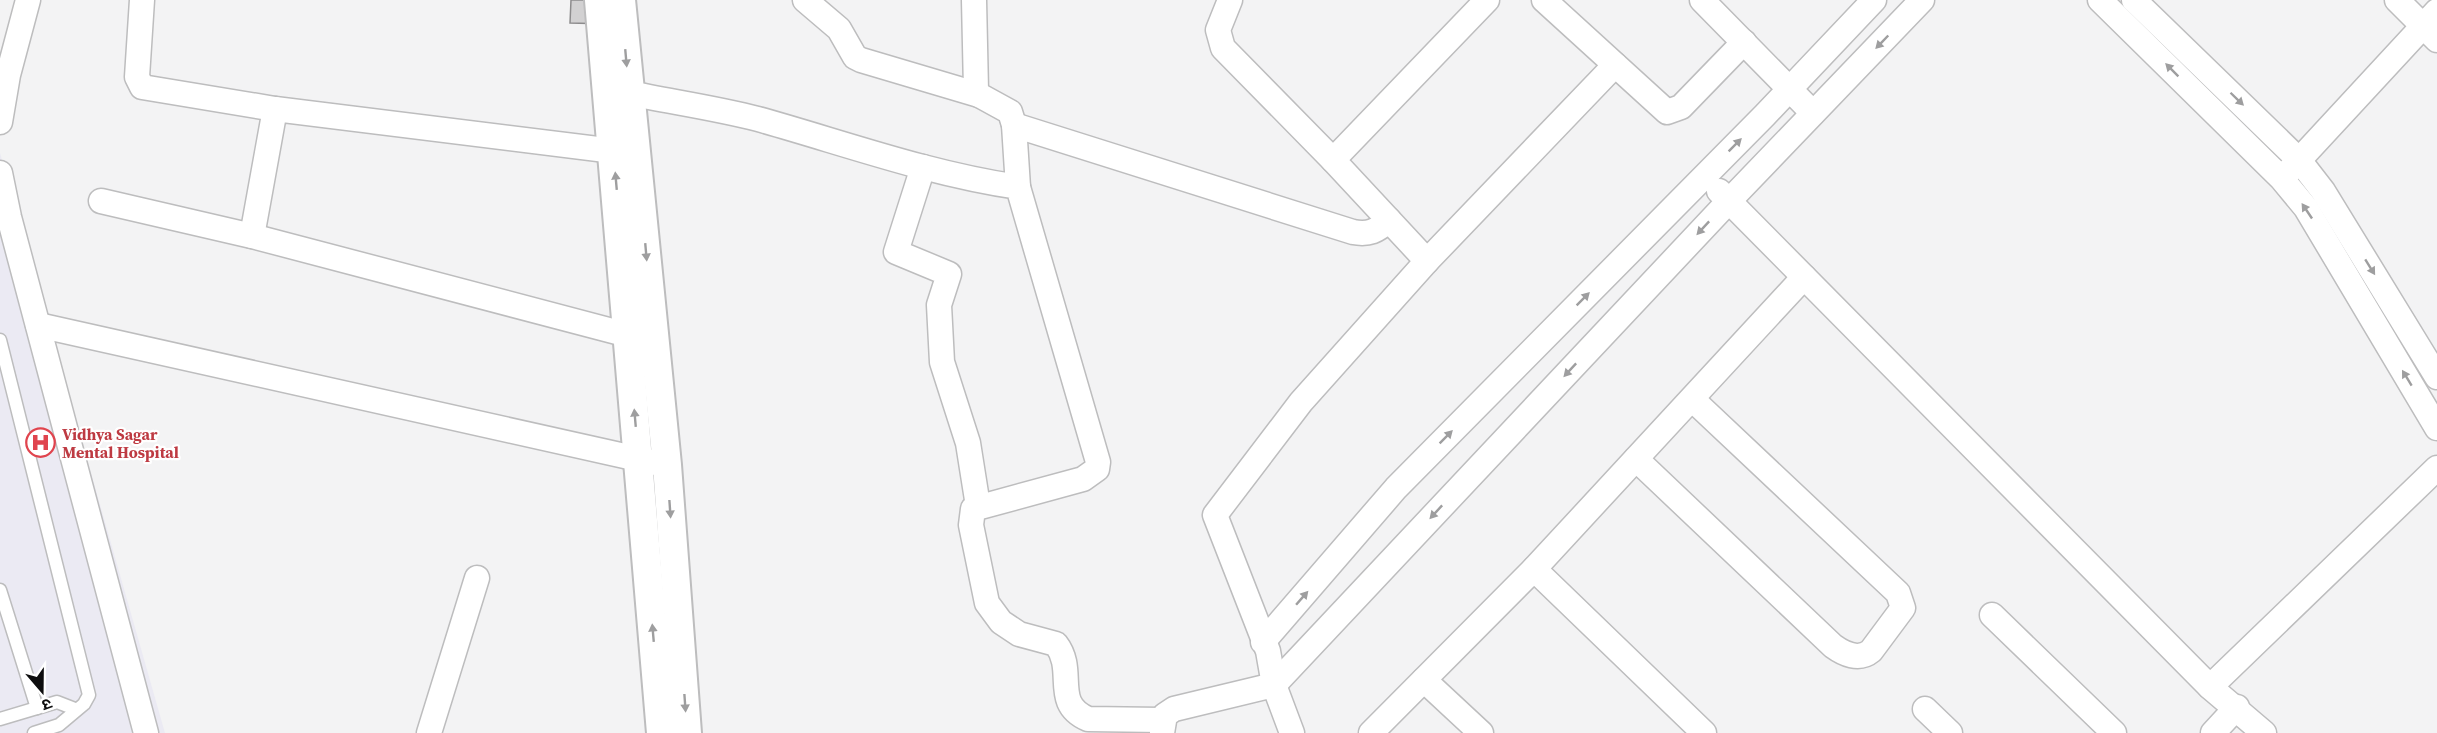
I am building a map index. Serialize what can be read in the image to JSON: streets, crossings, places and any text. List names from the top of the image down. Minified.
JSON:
{"places":{"hospital":["Vidhya Sagar Mental Hospital"]},"north":"bottom"}
